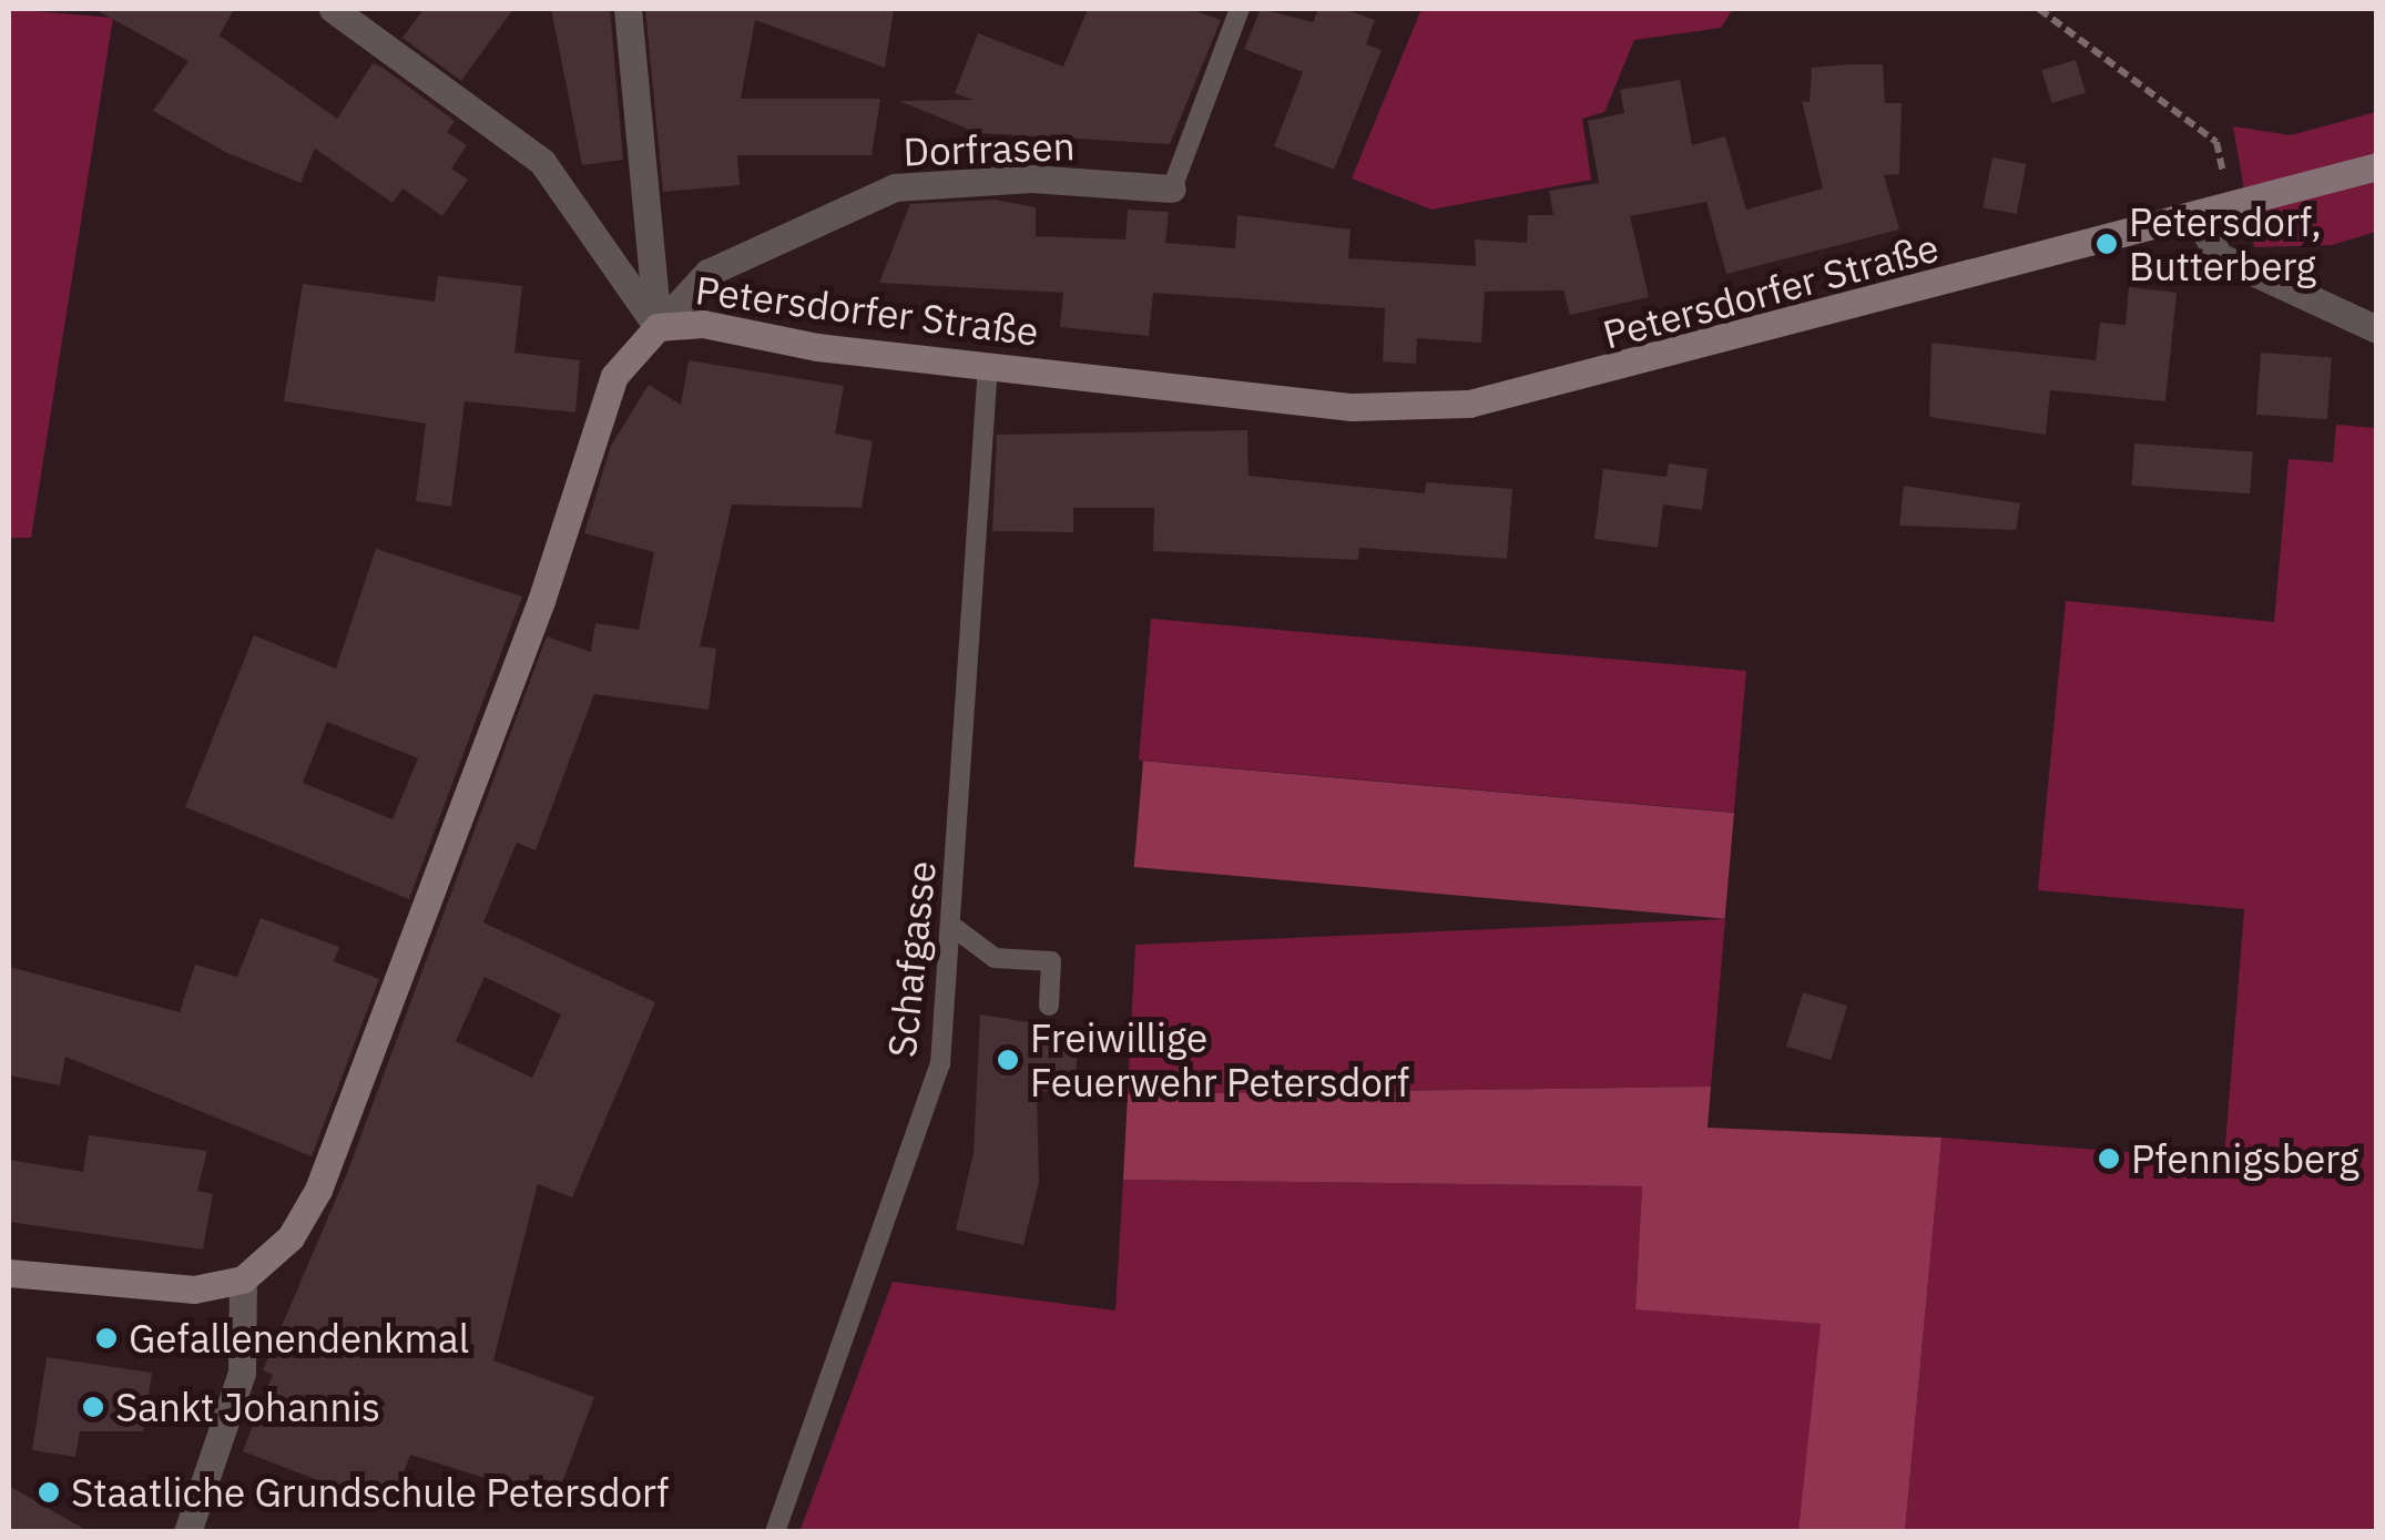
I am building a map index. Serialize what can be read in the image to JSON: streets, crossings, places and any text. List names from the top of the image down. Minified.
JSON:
{"streets":{"main road":["Petersdorfer Straße"],"street":["Dorfrasen"],"lane":["Schafgasse"]},"crossings":[["Dorfrasen","Petersdorfer Straße"],["Petersdorfer Straße","Schafgasse"]],"places":["Petersdorf, Butterberg","Freiwillige Feuerwehr Petersdorf","Pfennigsberg","Gefallenendenkmal","Sankt Johannis","Staatliche Grundschule Petersdorf"]}
